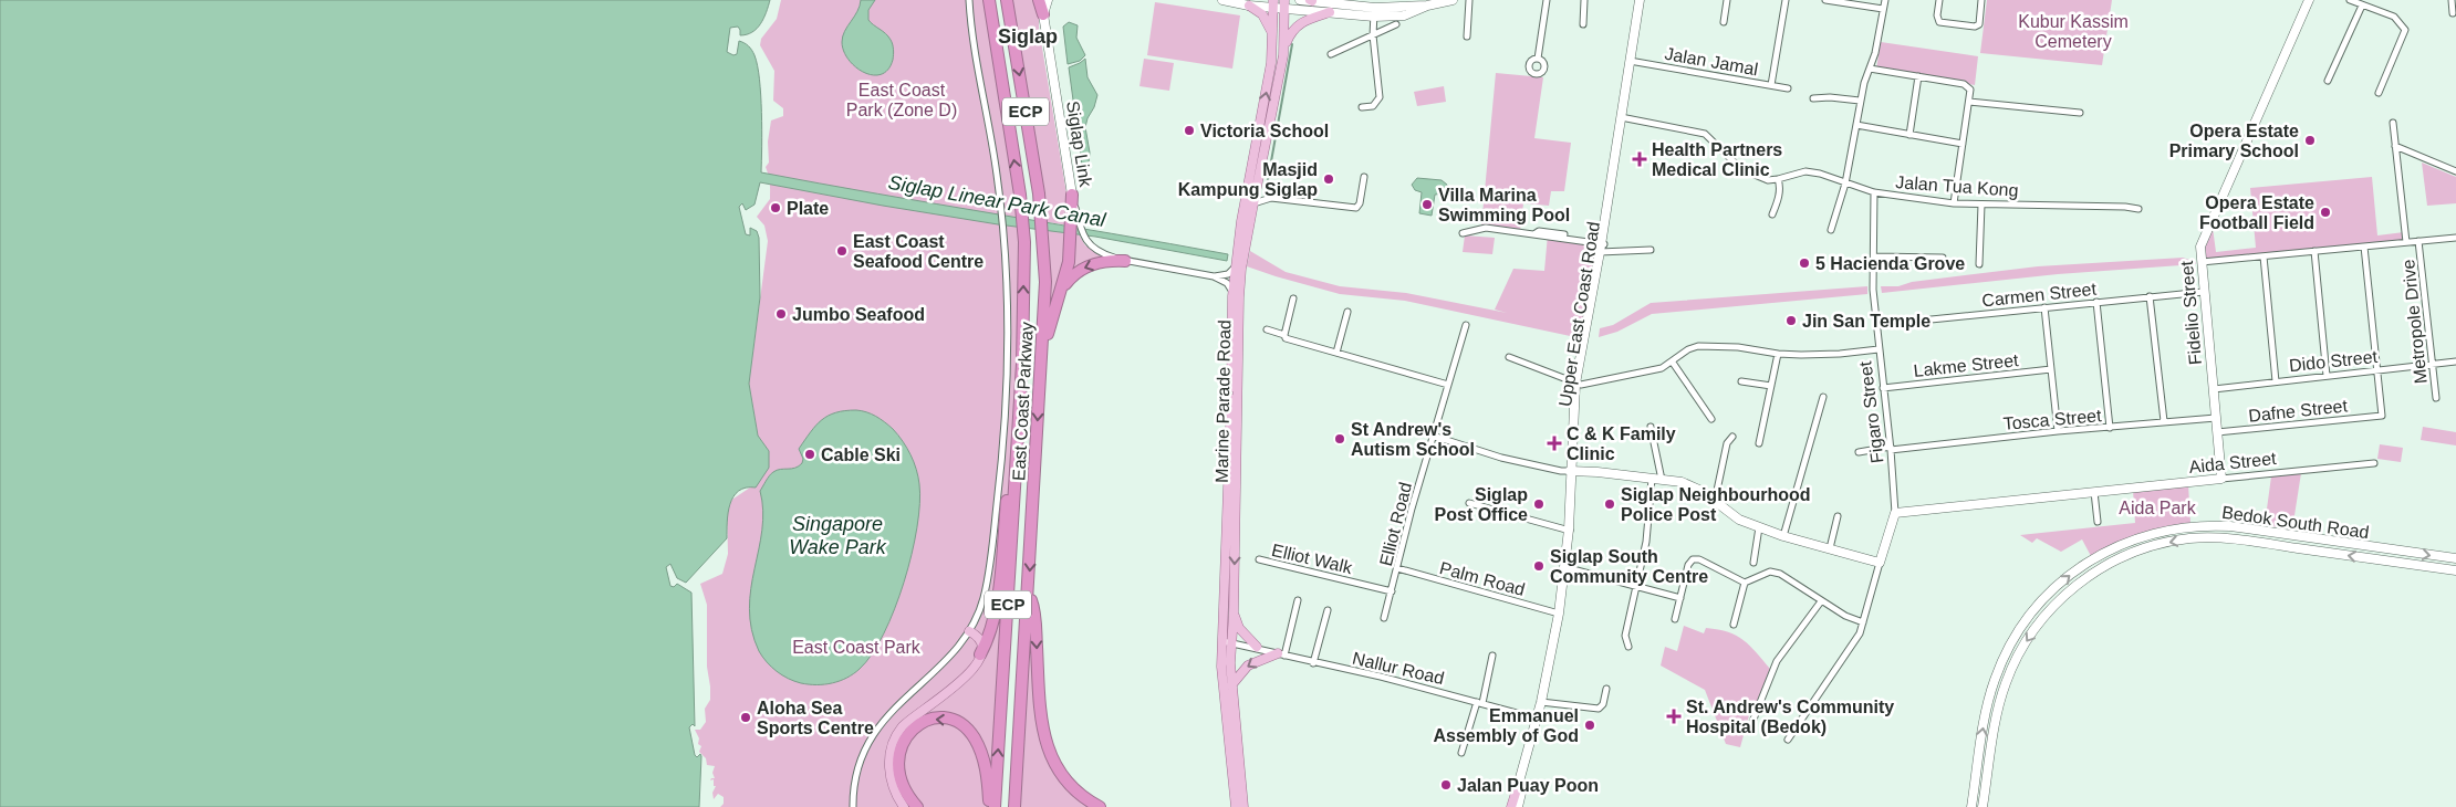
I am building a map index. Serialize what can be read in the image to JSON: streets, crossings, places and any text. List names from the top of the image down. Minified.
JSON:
{"streets":{"highway":["ECP","East Coast Parkway"],"main road":["Siglap Link","Fidelio Street","Upper East Coast Road","Marine Parade Road","Figaro Street","Aida Street","Bedok South Road"],"street":["Jalan Jamal","Jalan Tua Kong","Carmen Street","Metropole Drive","Dido Street","Lakme Street","Dafne Street","Tosca Street","Elliot Road","Elliot Walk","Palm Road","Nallur Road"]},"crossings":[["Jalan Jamal","Upper East Coast Road"],["Jalan Tua Kong","Upper East Coast Road"],["Jalan Tua Kong","Figaro Street"],["Carmen Street","Fidelio Street"],["Carmen Street","Figaro Street"],["Fidelio Street","Dido Street"],["Fidelio Street","Dafne Street"],["Fidelio Street","Tosca Street"],["Fidelio Street","Aida Street"],["Upper East Coast Road","Palm Road"],["Upper East Coast Road","Nallur Road"],["Metropole Drive","Dido Street"],["Dido Street","Dafne Street"],["Lakme Street","Figaro Street"],["Marine Parade Road","Nallur Road"],["Figaro Street","Tosca Street"],["Figaro Street","Aida Street"],["Elliot Road","Elliot Walk"],["Elliot Road","Palm Road"]],"districts":["Siglap"],"water":["Siglap Linear Park Canal","Singapore Wake Park"],"parks":["Kubur Kassim Cemetery","East Coast Park (Zone D)","Aida Park","East Coast Park"],"places":{"other":["Victoria School","Opera Estate Primary School","Masjid Kampung Siglap","Villa Marina Swimming Pool","Plate","Opera Estate Football Field","East Coast Seafood Centre","5 Hacienda Grove","Jumbo Seafood","Jin San Temple","St Andrew's Autism School","Cable Ski","Siglap Post Office","Siglap Neighbourhood Police Post","Siglap South Community Centre","Aloha Sea Sports Centre","Emmanuel Assembly of God","Jalan Puay Poon"],"health":["Health Partners Medical Clinic","C & K Family Clinic","St. Andrew's Community Hospital (Bedok)"]}}
